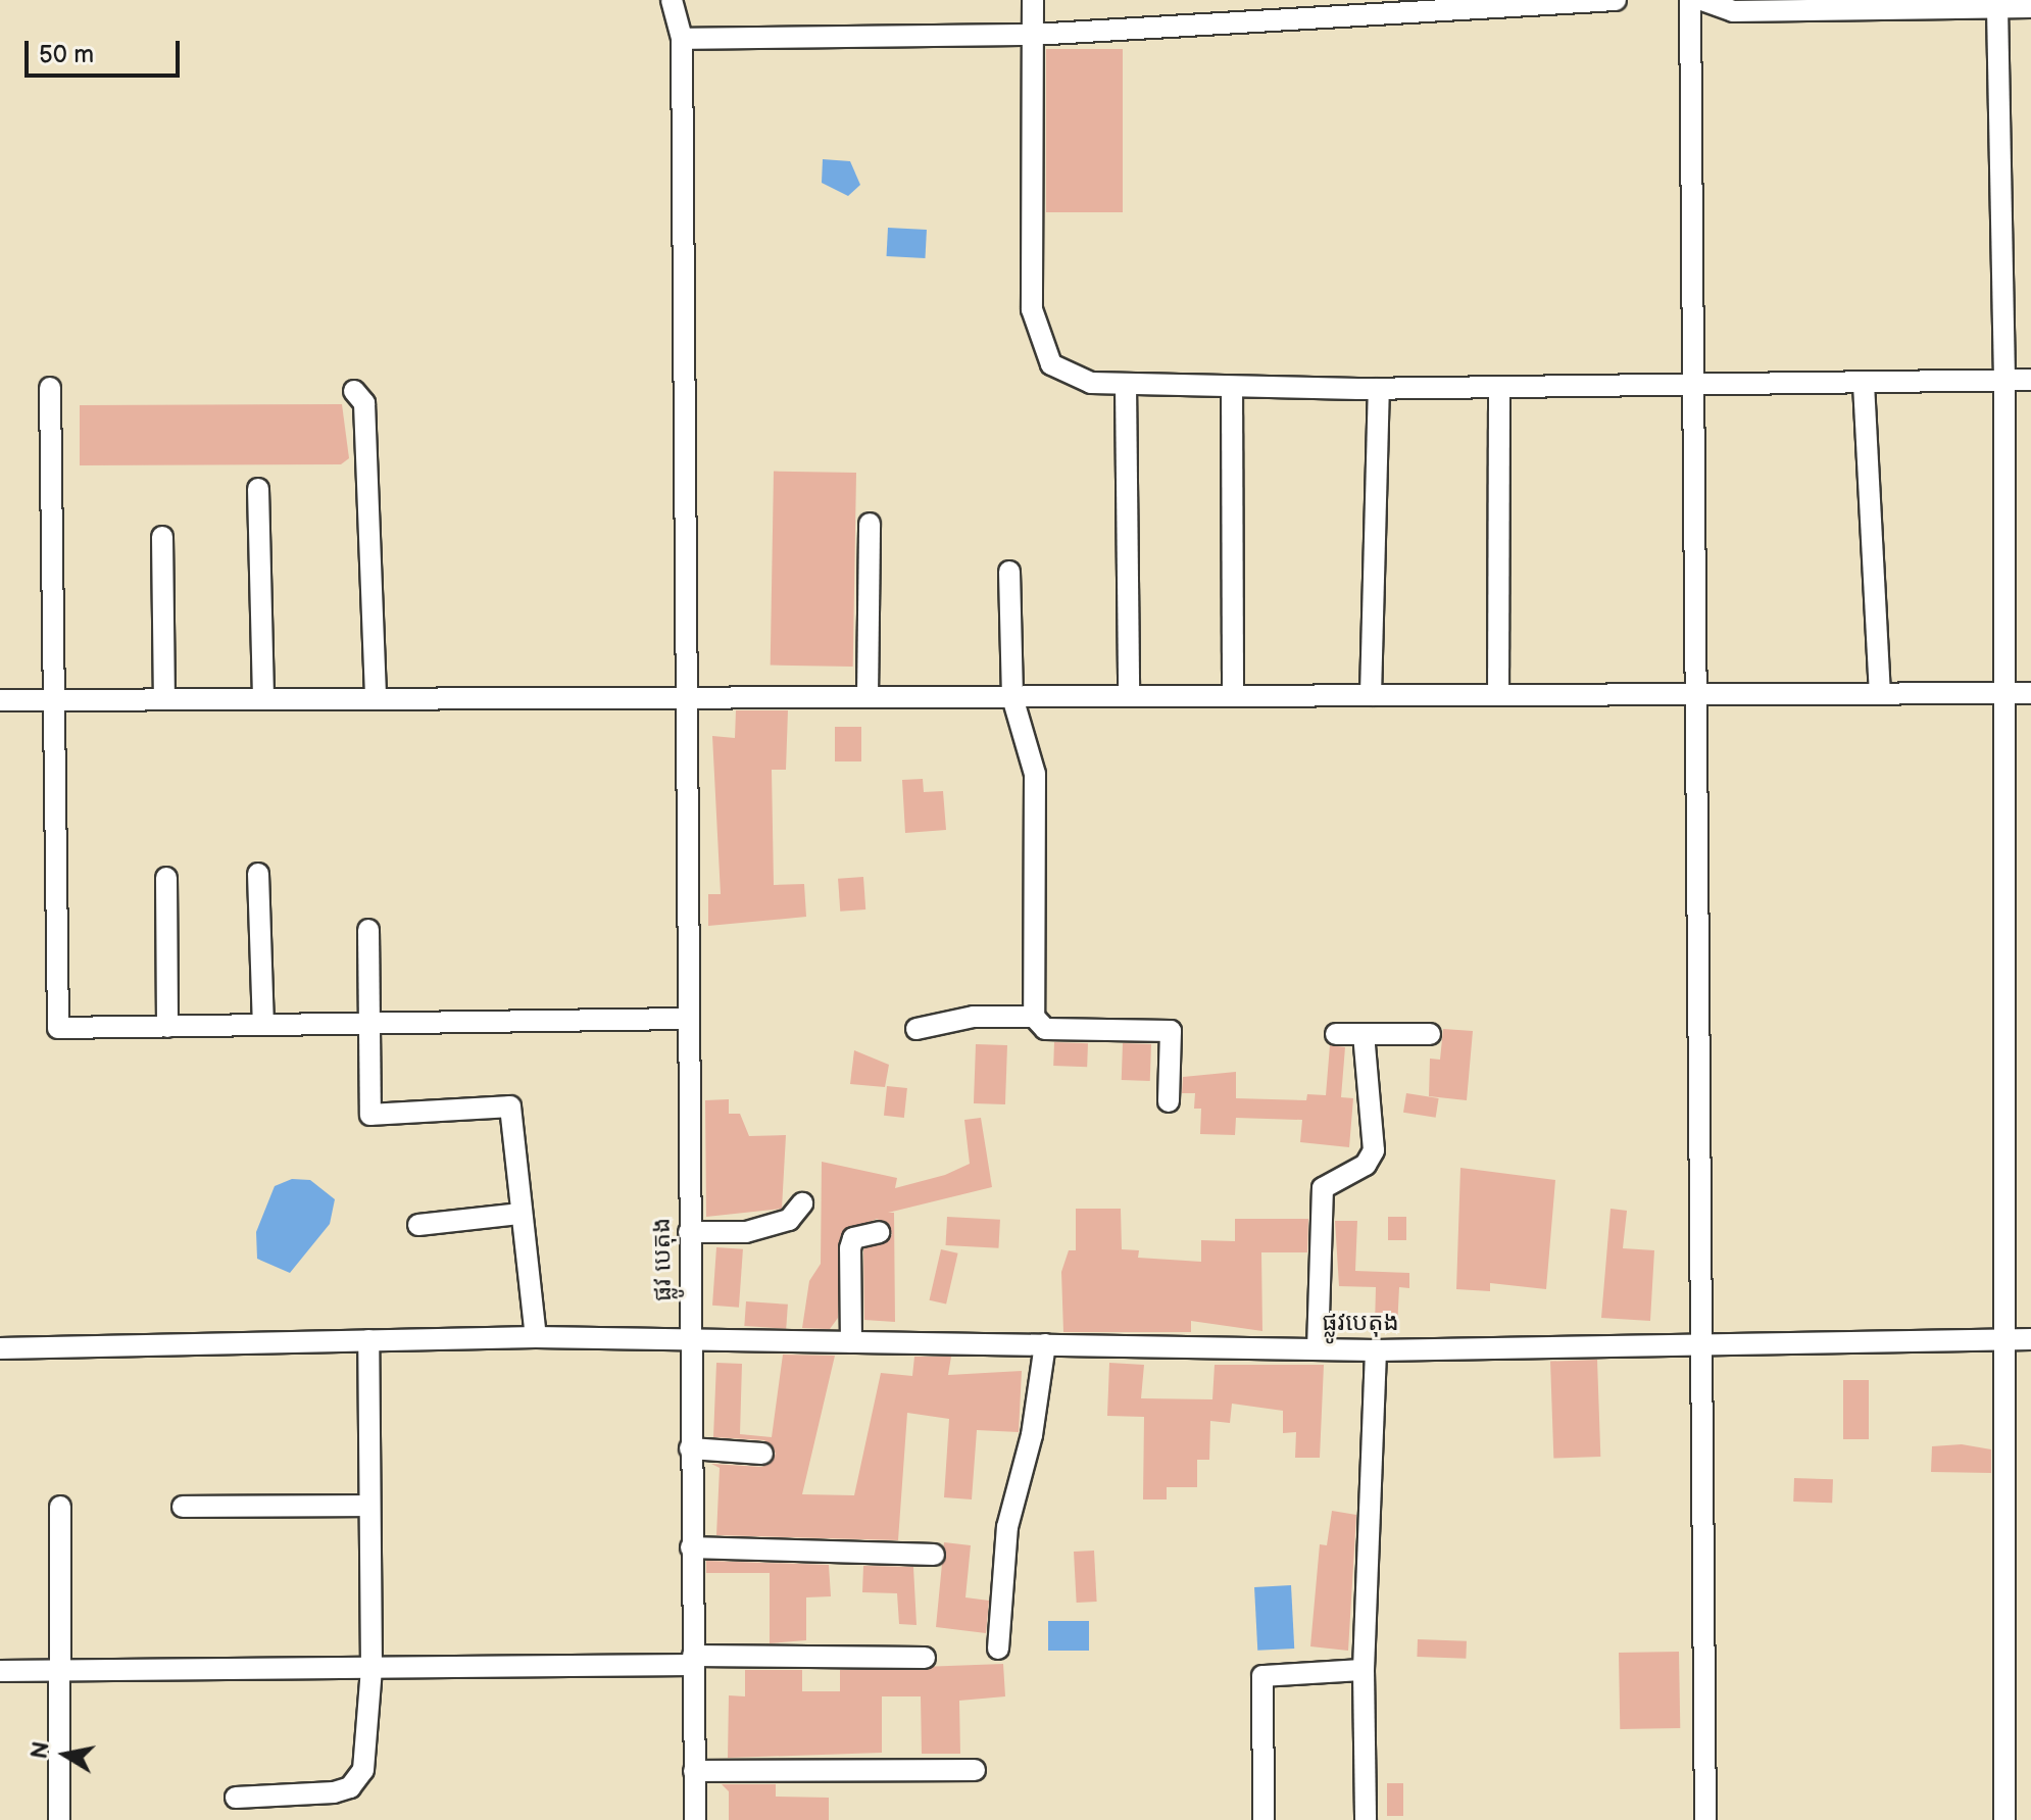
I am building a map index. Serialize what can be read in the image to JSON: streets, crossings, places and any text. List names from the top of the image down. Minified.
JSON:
{"streets":{"street":["ផ្លូវ បេតុង","ផ្លូវបេតុង"]},"crossings":[["ផ្លូវ បេតុង","ផ្លូវបេតុង"]],"scale_bar":"50 m","north":"left"}
